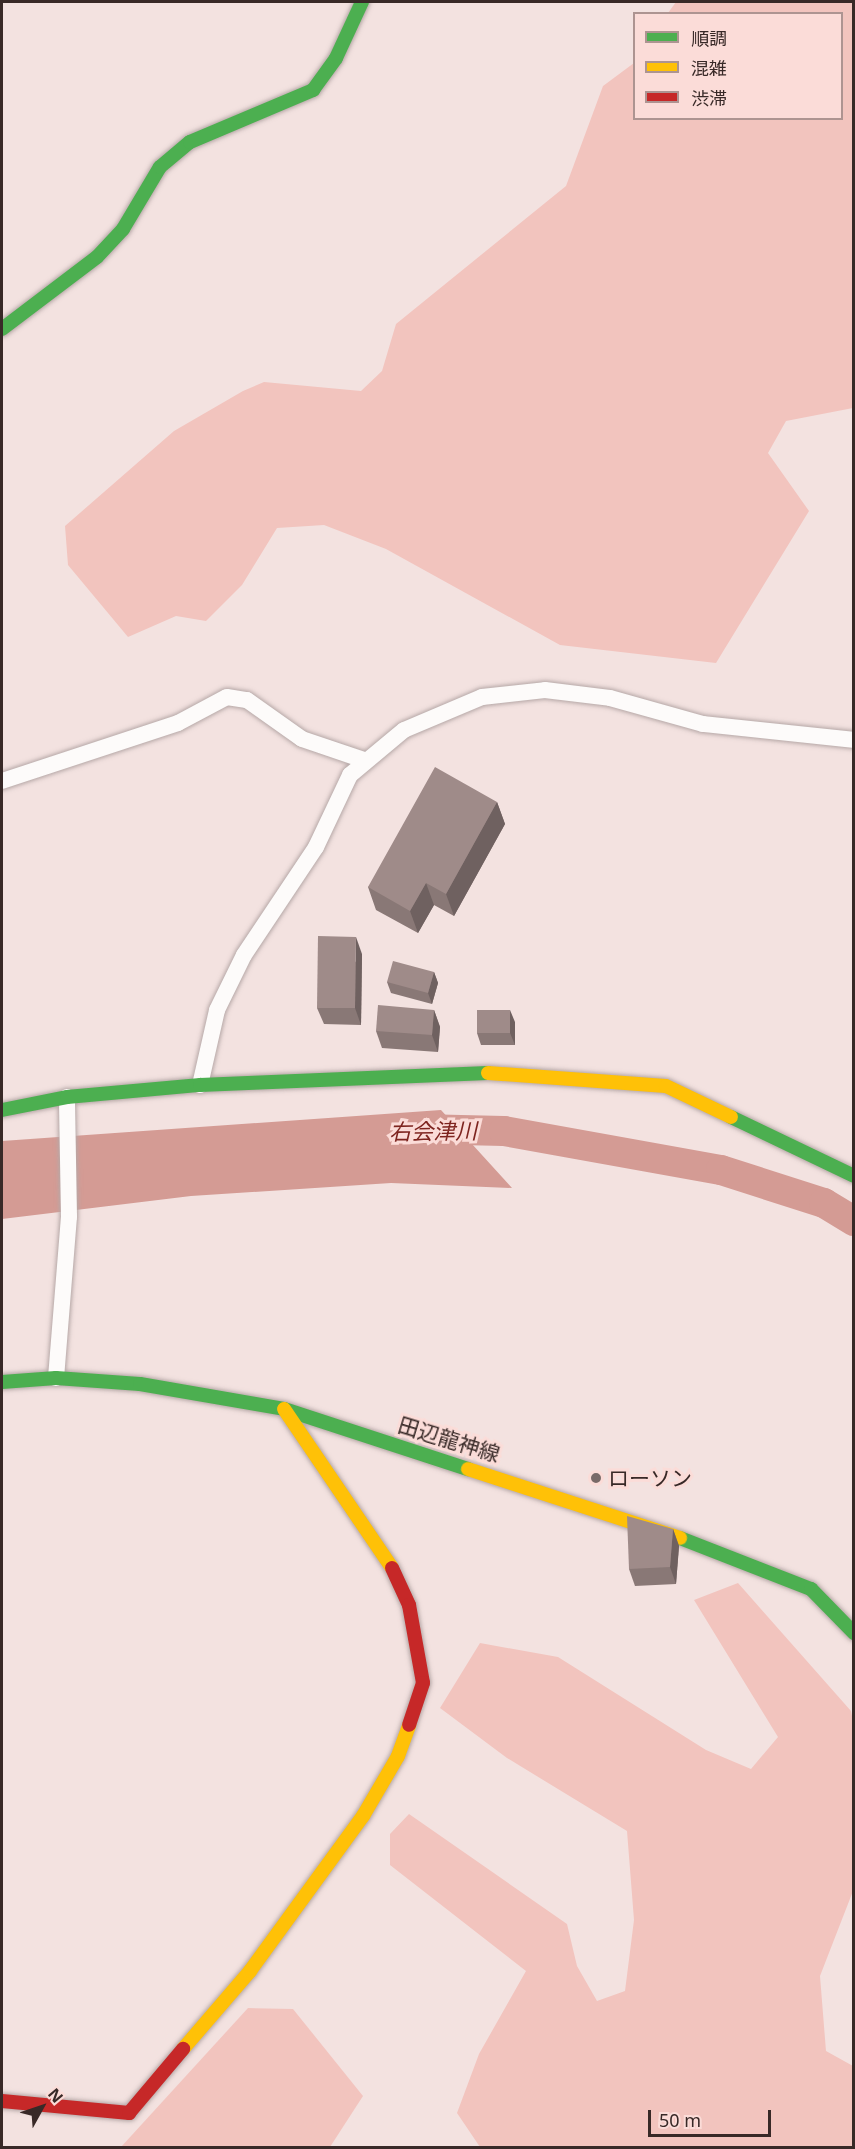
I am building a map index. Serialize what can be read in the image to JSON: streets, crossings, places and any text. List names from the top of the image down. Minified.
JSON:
{"streets":{"street":["田辺龍神線"]},"water":["右会津川"],"places":["ローソン"],"legend":["順調","混雑","渋滞"],"scale_bar":"50 m","north":"top right"}
